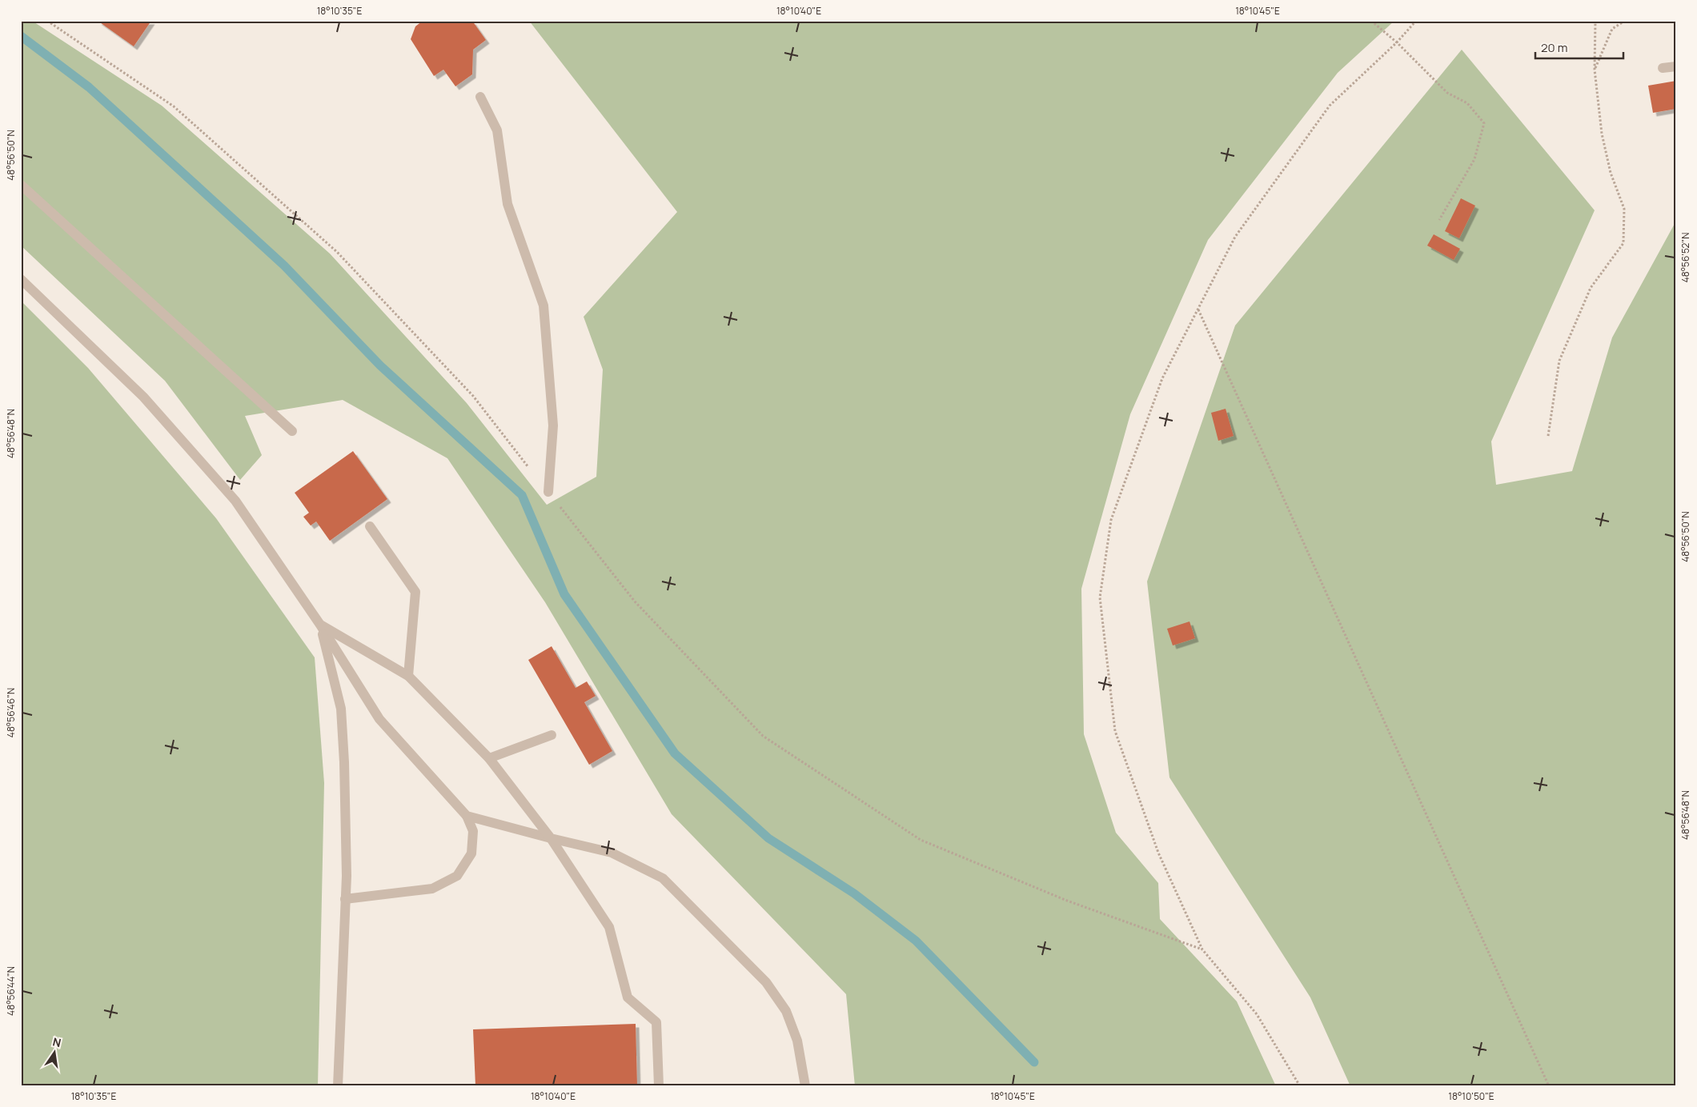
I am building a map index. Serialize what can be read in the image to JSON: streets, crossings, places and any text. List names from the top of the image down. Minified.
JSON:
{"scale_bar":"20 m","north":"top","coordinates":["18°10'35\"E","18°10'40\"E","18°10'45\"E","48°56'50\"N","48°56'52\"N","48°56'48\"N","48°56'46\"N","48°56'44\"N","18°10'50\"E"]}
